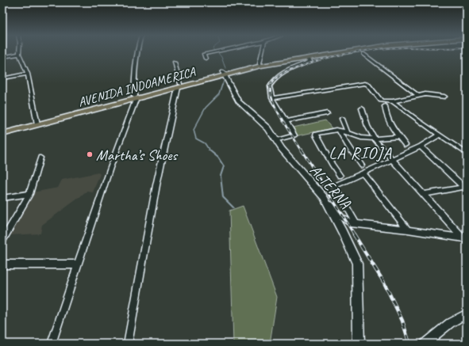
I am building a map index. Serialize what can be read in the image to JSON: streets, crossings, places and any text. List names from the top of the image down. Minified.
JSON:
{"streets":{"main road":["AVENIDA INDOAMERICA"],"street":["ALTERNA"]},"crossings":[["AVENIDA INDOAMERICA","ALTERNA"]],"districts":["LA RIOJA"],"places":["Martha’s Shoes"]}
